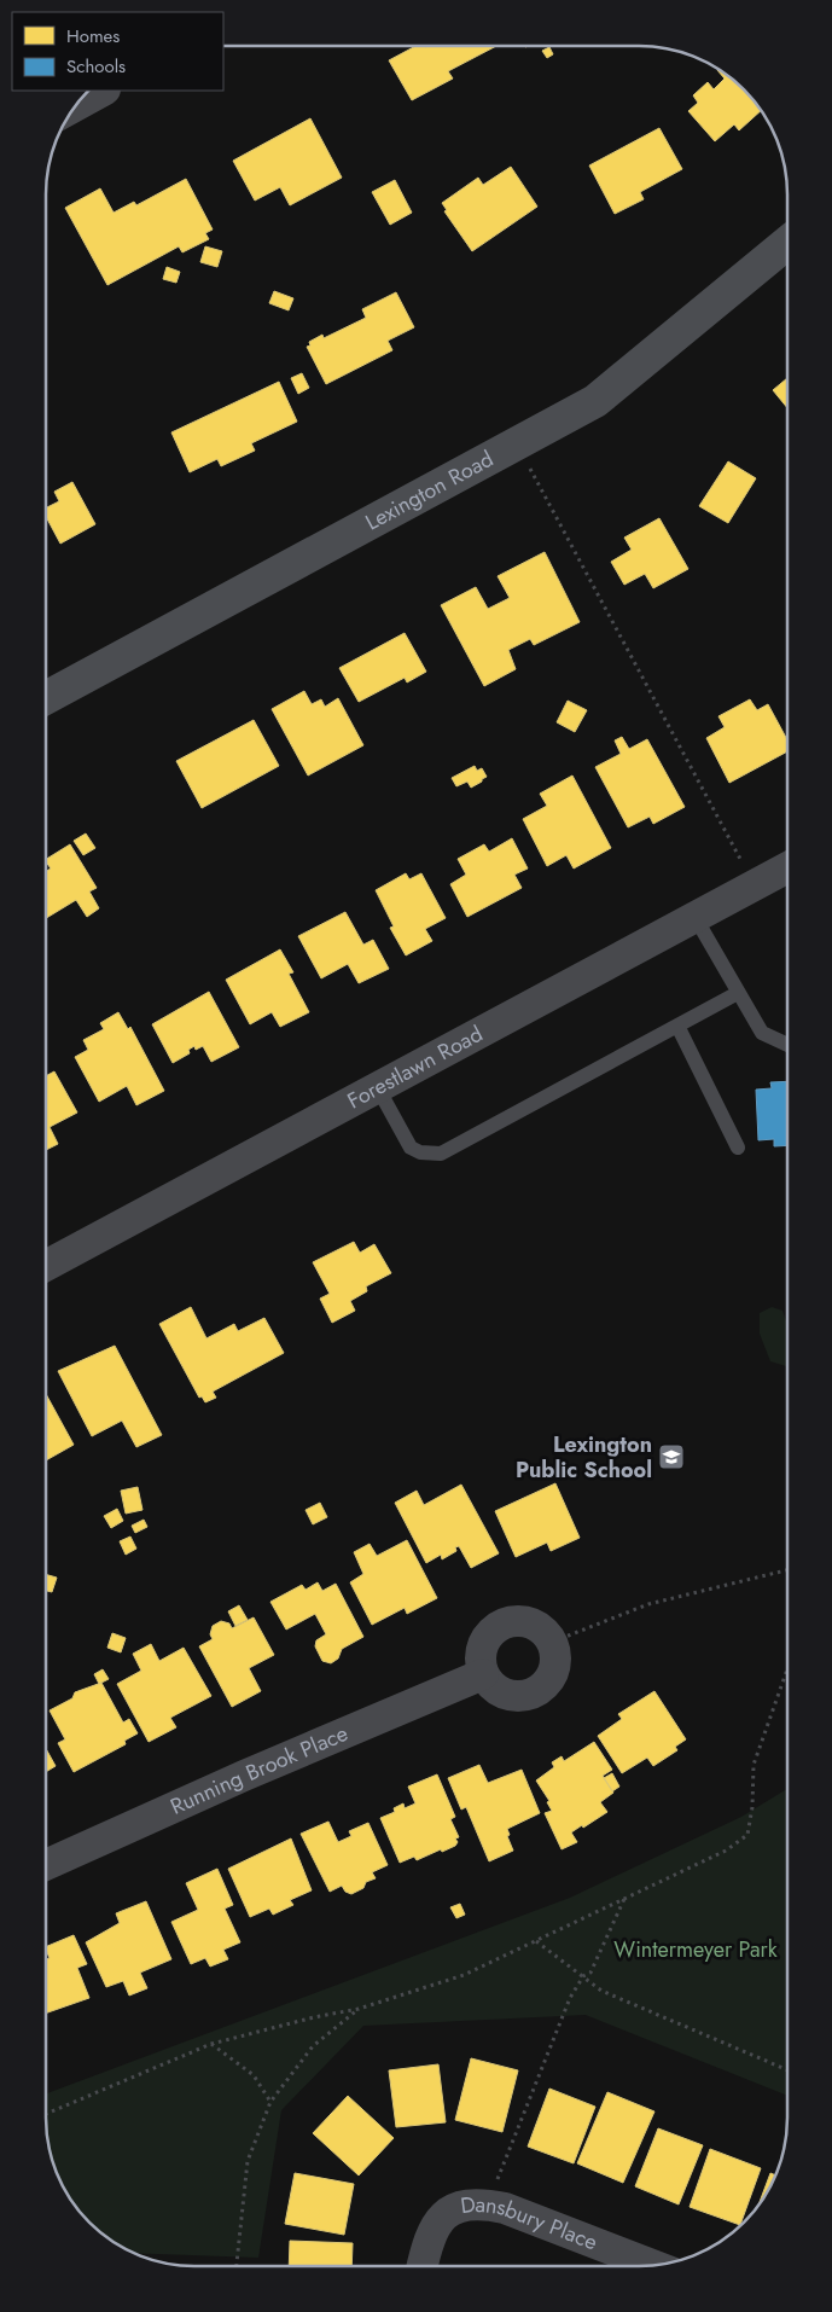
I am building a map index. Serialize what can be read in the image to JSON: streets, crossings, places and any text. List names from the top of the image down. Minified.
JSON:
{"streets":{"street":["Lexington Road","Forestlawn Road","Running Brook Place","Dansbury Place"]},"parks":["Wintermeyer Park"],"places":{"school or university":["Lexington Public School"]},"legend":["Homes","Schools"]}
